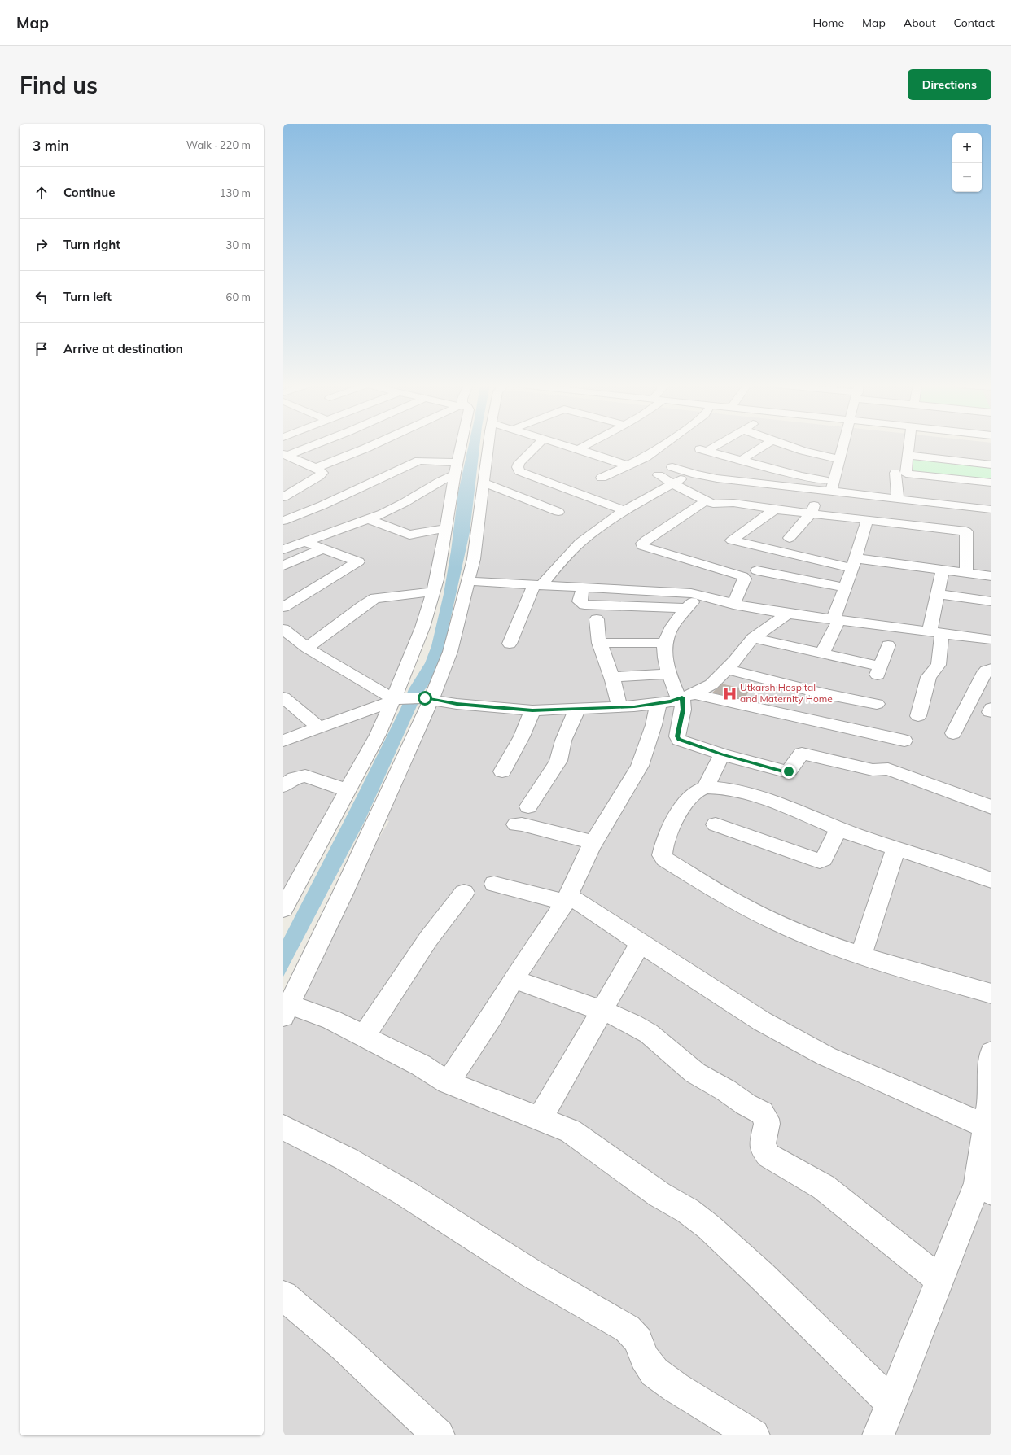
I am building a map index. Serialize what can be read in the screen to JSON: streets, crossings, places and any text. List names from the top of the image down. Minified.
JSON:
{"places":{"hospital":["Utkarsh Hospital and Maternity Home"]},"page":{"header":"Map","nav":["Home","Map","About","Contact"],"buttons":"Directions","title":"Find us","heading":["3 min","Walk · 220 m"],"map_buttons":["+","−"],"list":[["Continue","130 m"],["Turn right","30 m"],["Turn left","60 m"],"Arrive at destination"]}}
